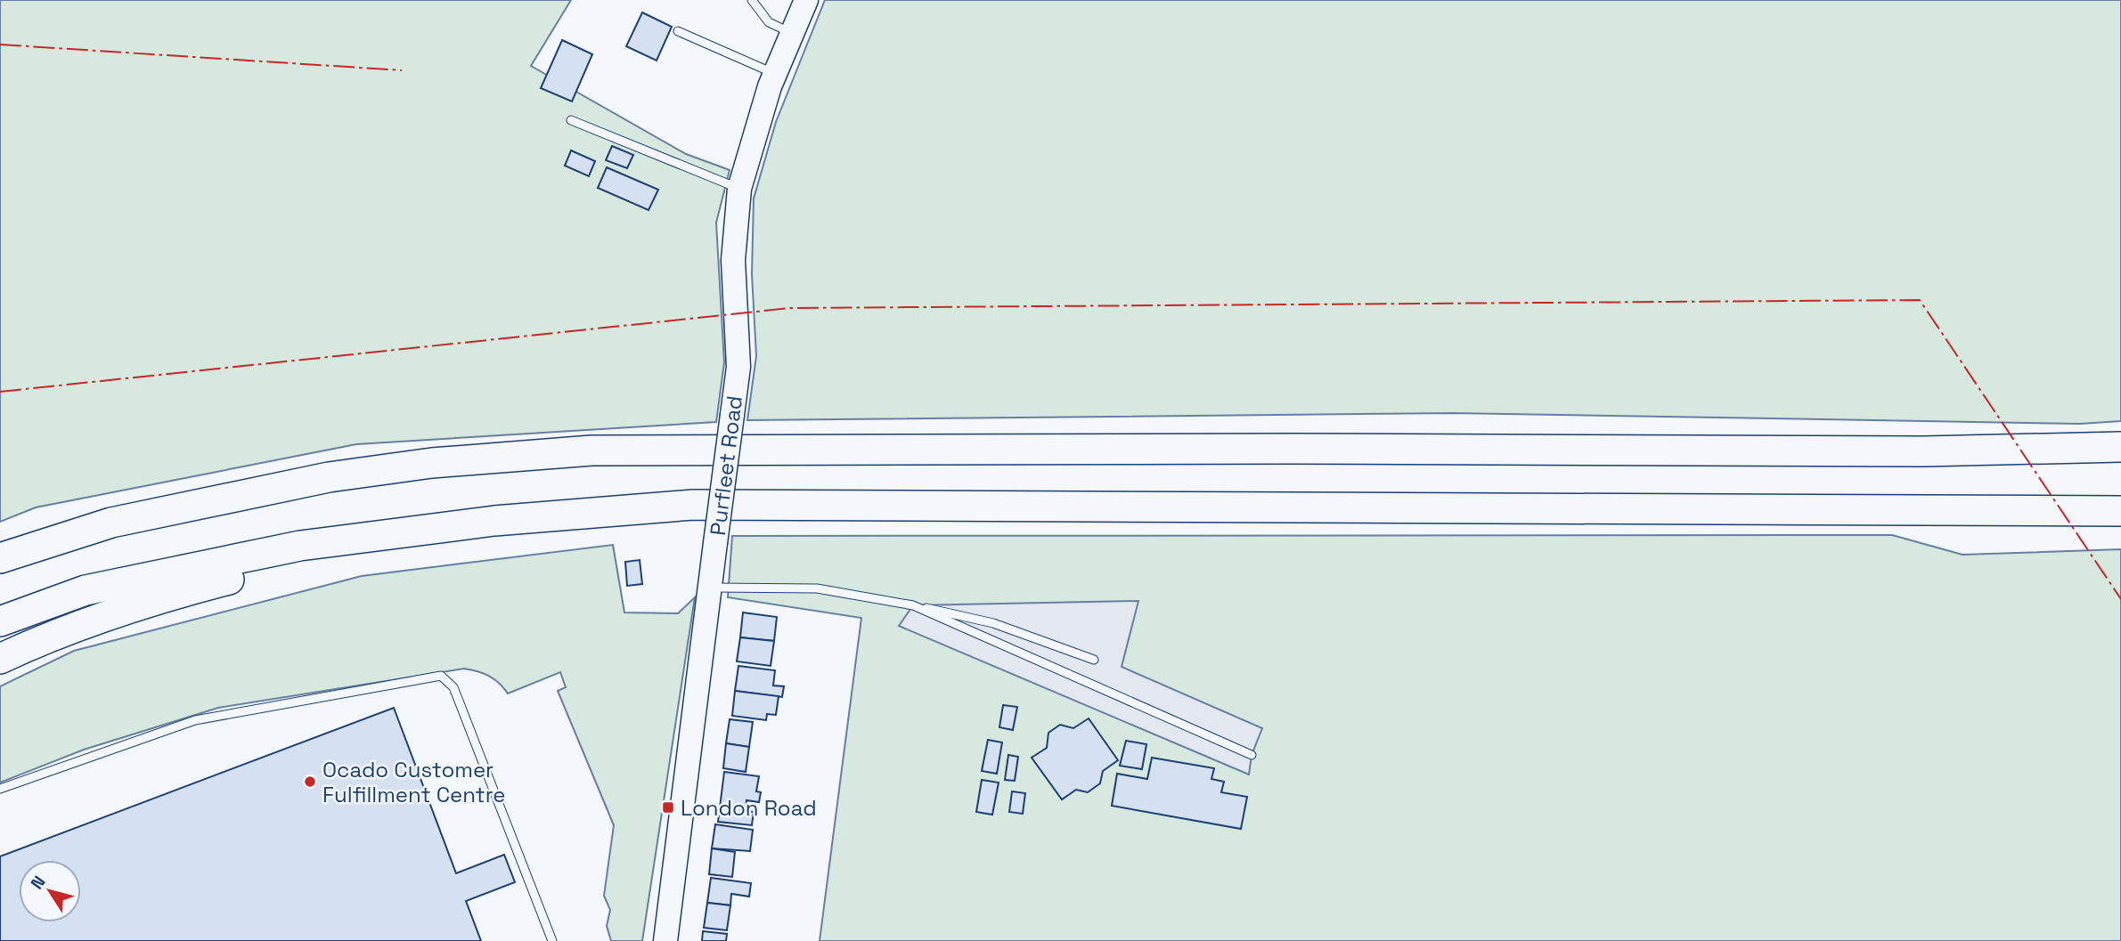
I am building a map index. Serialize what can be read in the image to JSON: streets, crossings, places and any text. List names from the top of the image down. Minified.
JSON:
{"streets":{"street":["Purfleet Road"]},"places":{"other":["Ocado Customer Fulfillment Centre"],"transit":["London Road"]},"north":"top left"}
